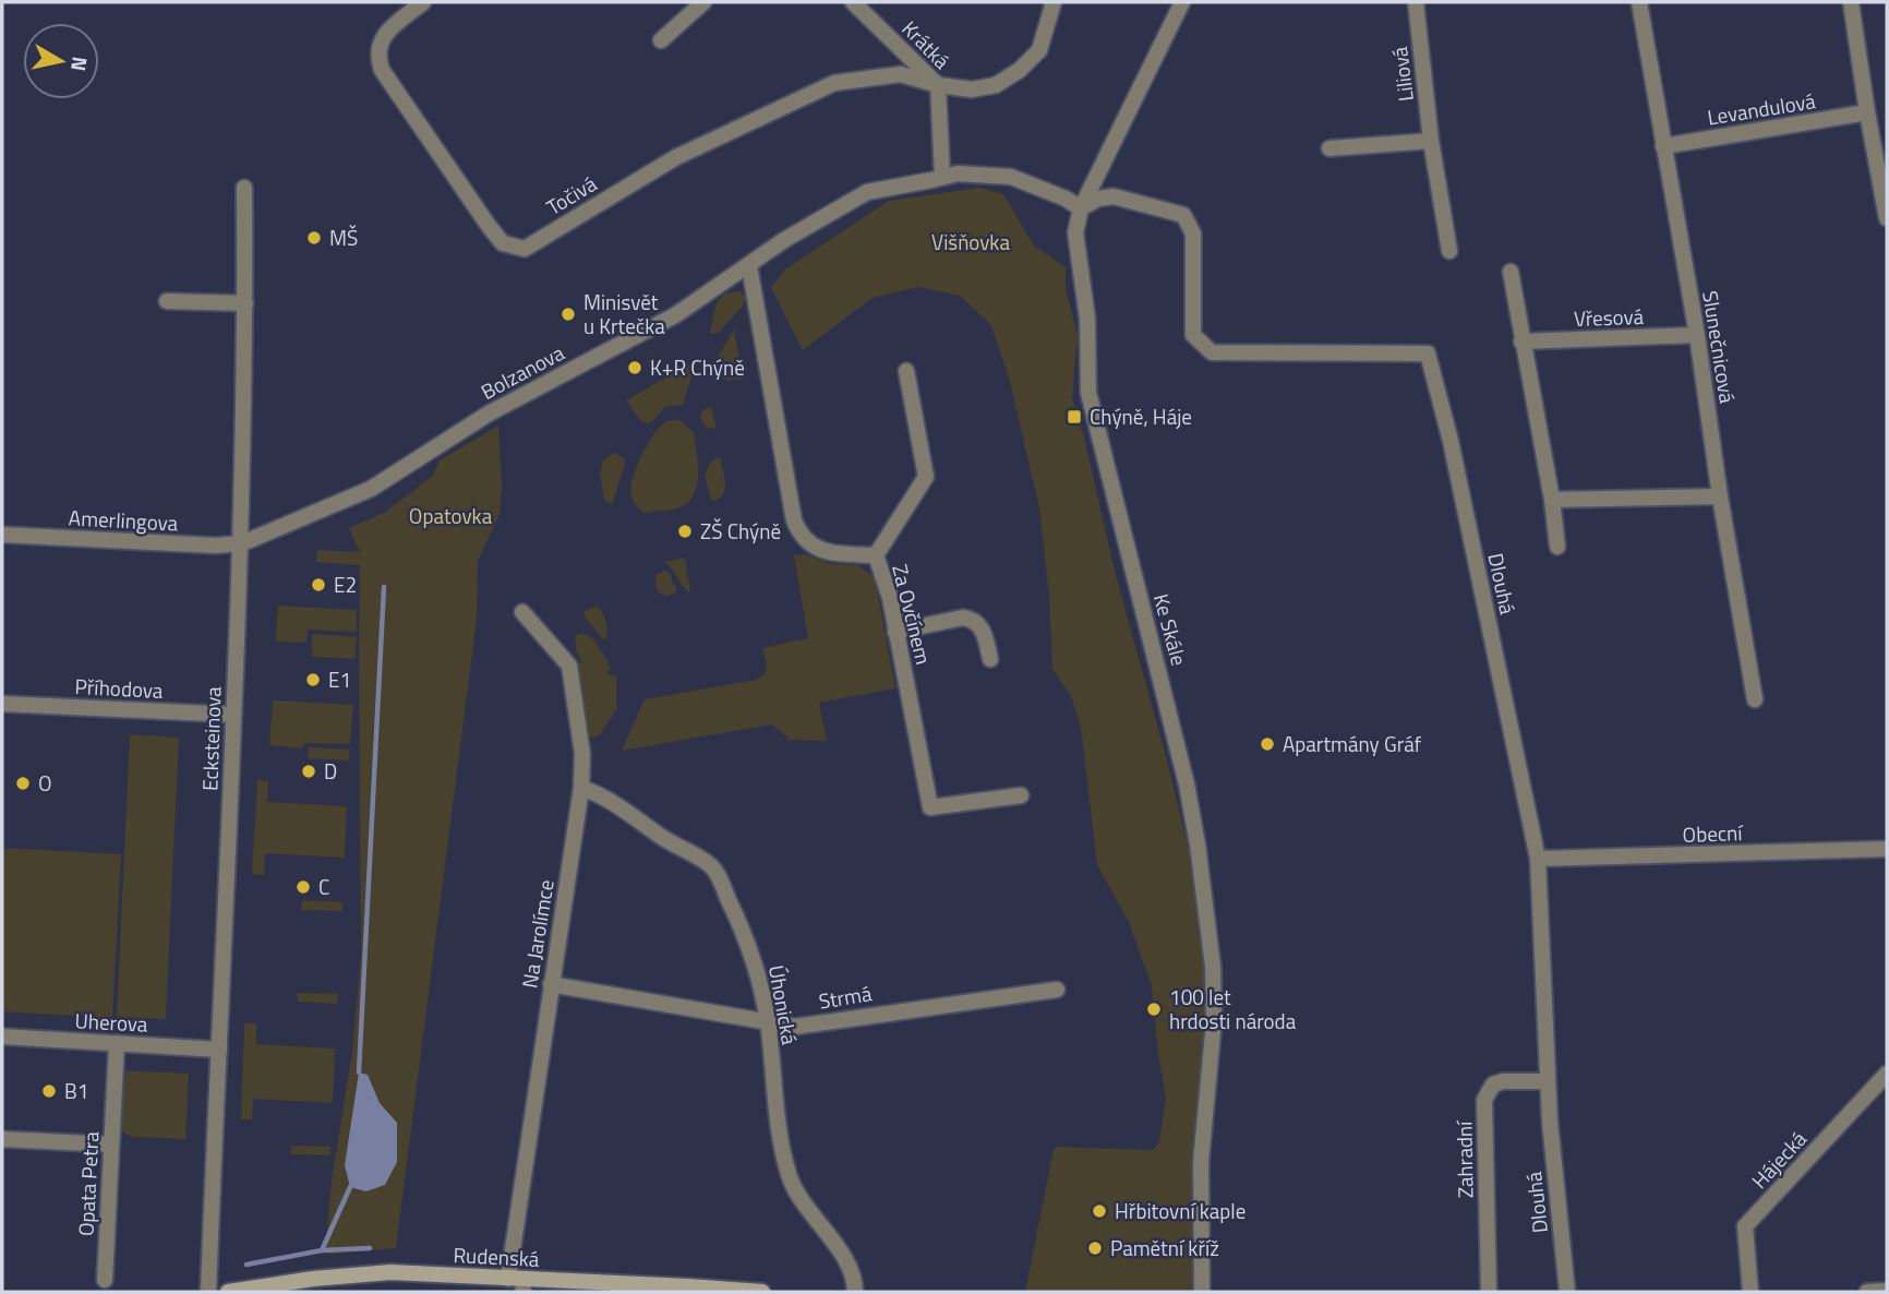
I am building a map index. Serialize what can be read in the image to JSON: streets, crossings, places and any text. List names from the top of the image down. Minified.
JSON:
{"streets":{"street":["Krátká","Liliová","Levandulová","Točivá","Vřesová","Slunečnicová","Bolzanova","Amerlingova","Dlouhá","Za Ovčínem","Ke Skále","Příhodova","Ecksteinova","Obecní","Na Jarolímce","Strmá","Úhonická","Uherova","Zahradní","Hájecká","Opata Petra","Rudenská"]},"crossings":[["Krátká","Točivá"],["Krátká","Bolzanova"],["Levandulová","Slunečnicová"],["Vřesová","Slunečnicová"],["Bolzanova","Amerlingova"],["Bolzanova","Dlouhá"],["Bolzanova","Za Ovčínem"],["Bolzanova","Ke Skále"],["Bolzanova","Ecksteinova"],["Amerlingova","Ecksteinova"],["Dlouhá","Ke Skále"],["Dlouhá","Obecní"],["Dlouhá","Zahradní"],["Příhodova","Ecksteinova"],["Ecksteinova","Uherova"],["Na Jarolímce","Strmá"],["Na Jarolímce","Úhonická"],["Na Jarolímce","Rudenská"],["Strmá","Úhonická"],["Uherova","Opata Petra"]],"parks":["Višňovka","Opatovka"],"places":{"other":["MŠ","Minisvět u Krtečka","K+R Chýně","ZŠ Chýně","E2","E1","Apartmány Gráf","D","O","C","100 let hrdosti národa","B1","Hřbitovní kaple","Pamětní kříž"],"transit":["Chýně, Háje"]},"north":"right"}
